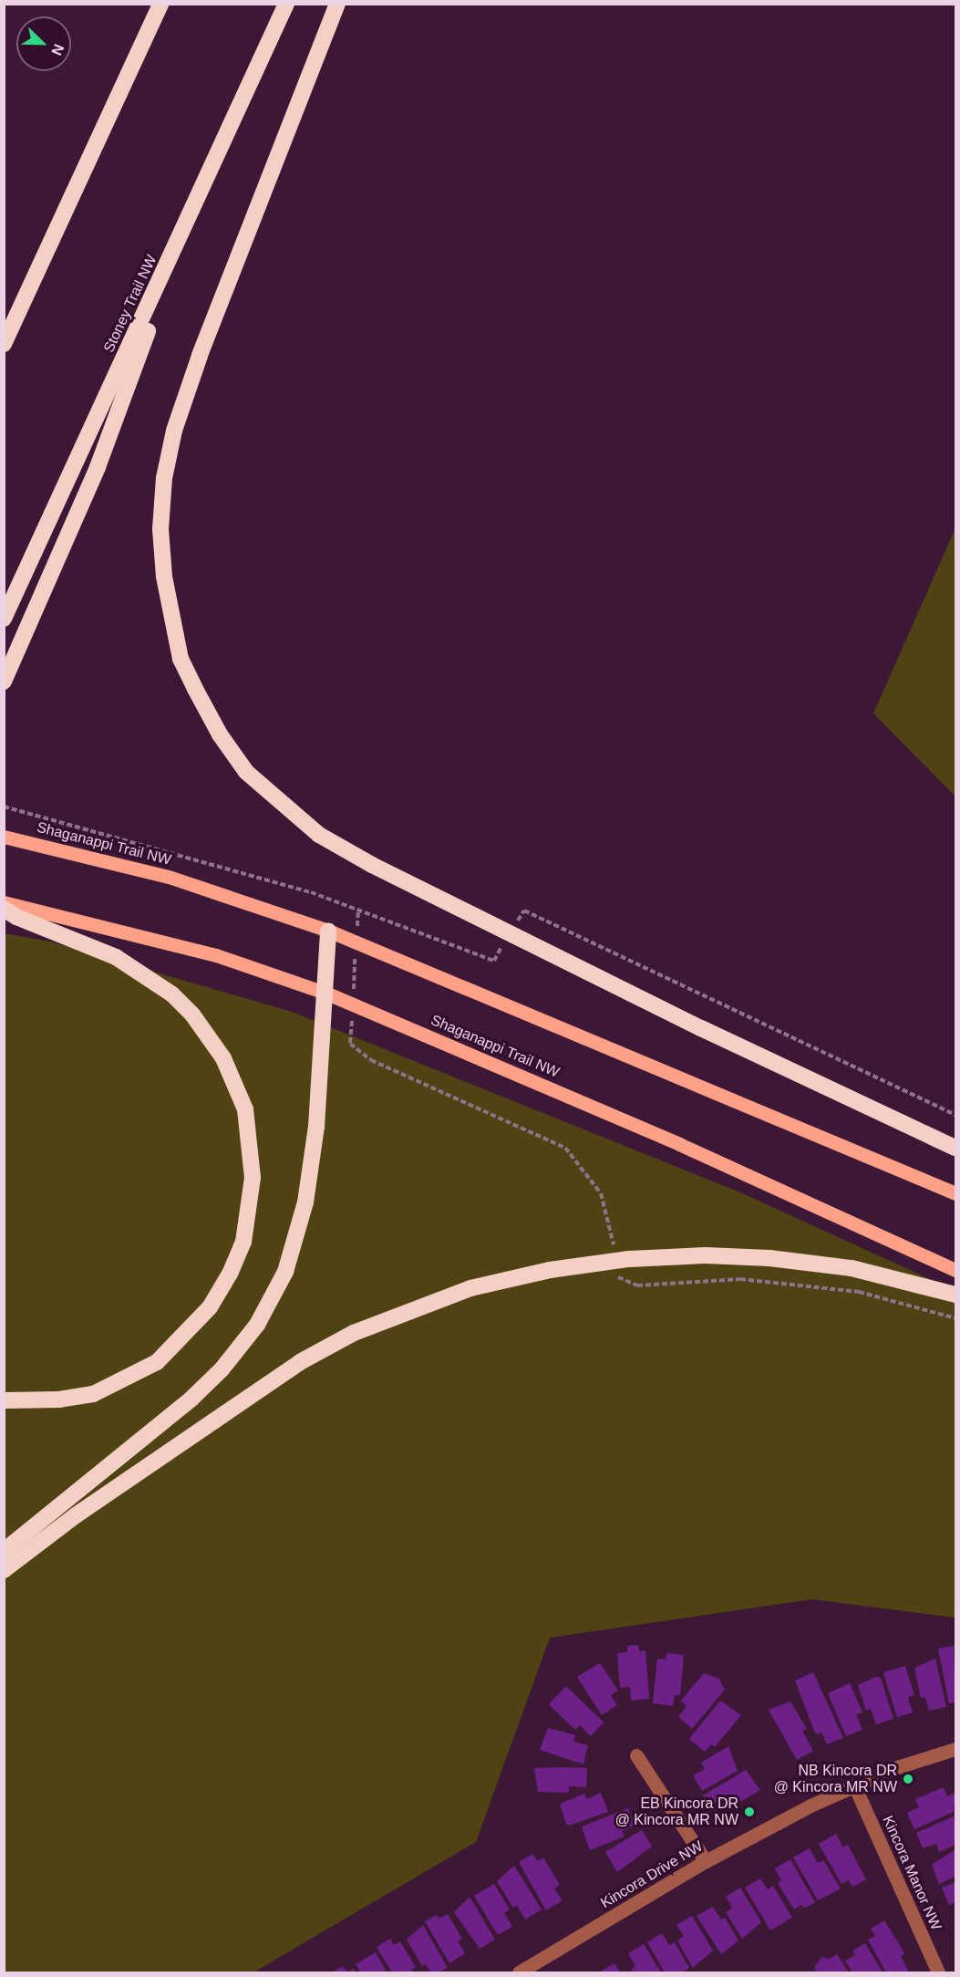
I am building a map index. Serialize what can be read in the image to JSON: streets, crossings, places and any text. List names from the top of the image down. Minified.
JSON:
{"streets":{"highway":["Stoney Trail NW"],"main road":["Shaganappi Trail NW"],"street":["Kincora Manor NW","Kincora Drive NW"]},"crossings":[["Kincora Manor NW","Kincora Drive NW"]],"places":["NB Kincora DR @ Kincora MR NW","EB Kincora DR @ Kincora MR NW"],"north":"bottom right"}
